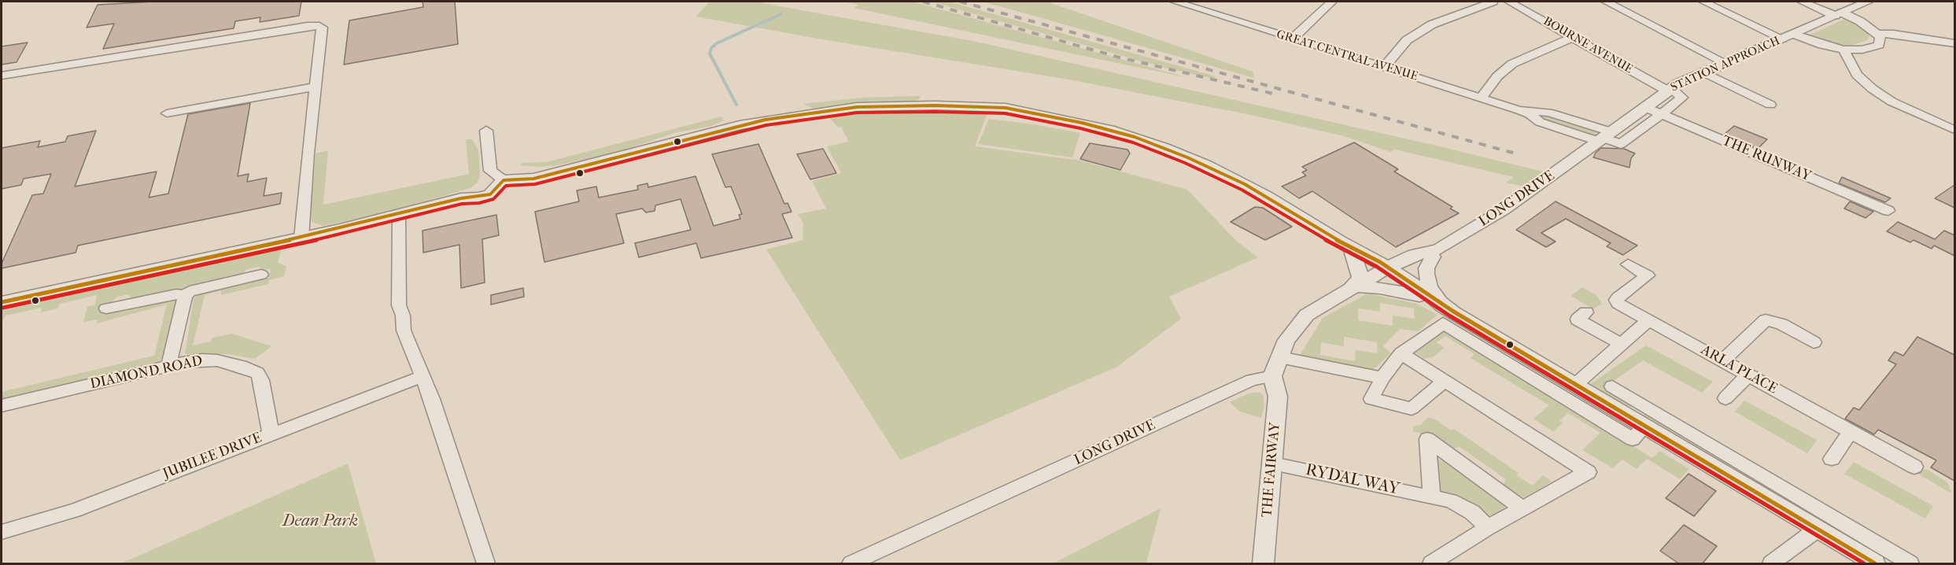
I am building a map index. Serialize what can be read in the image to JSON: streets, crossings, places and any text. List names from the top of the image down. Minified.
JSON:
{"streets":{"street":["BOURNE AVENUE","GREAT CENTRAL AVENUE","STATION APPROACH","THE RUNWAY","LONG DRIVE","ARLA PLACE","DIAMOND ROAD","JUBILEE DRIVE","THE FAIRWAY","RYDAL WAY"]},"crossings":[["BOURNE AVENUE","STATION APPROACH"],["GREAT CENTRAL AVENUE","STATION APPROACH"],["GREAT CENTRAL AVENUE","LONG DRIVE"],["STATION APPROACH","THE RUNWAY"],["STATION APPROACH","LONG DRIVE"],["LONG DRIVE","THE FAIRWAY"],["DIAMOND ROAD","JUBILEE DRIVE"],["THE FAIRWAY","RYDAL WAY"]],"parks":["Dean Park"]}
